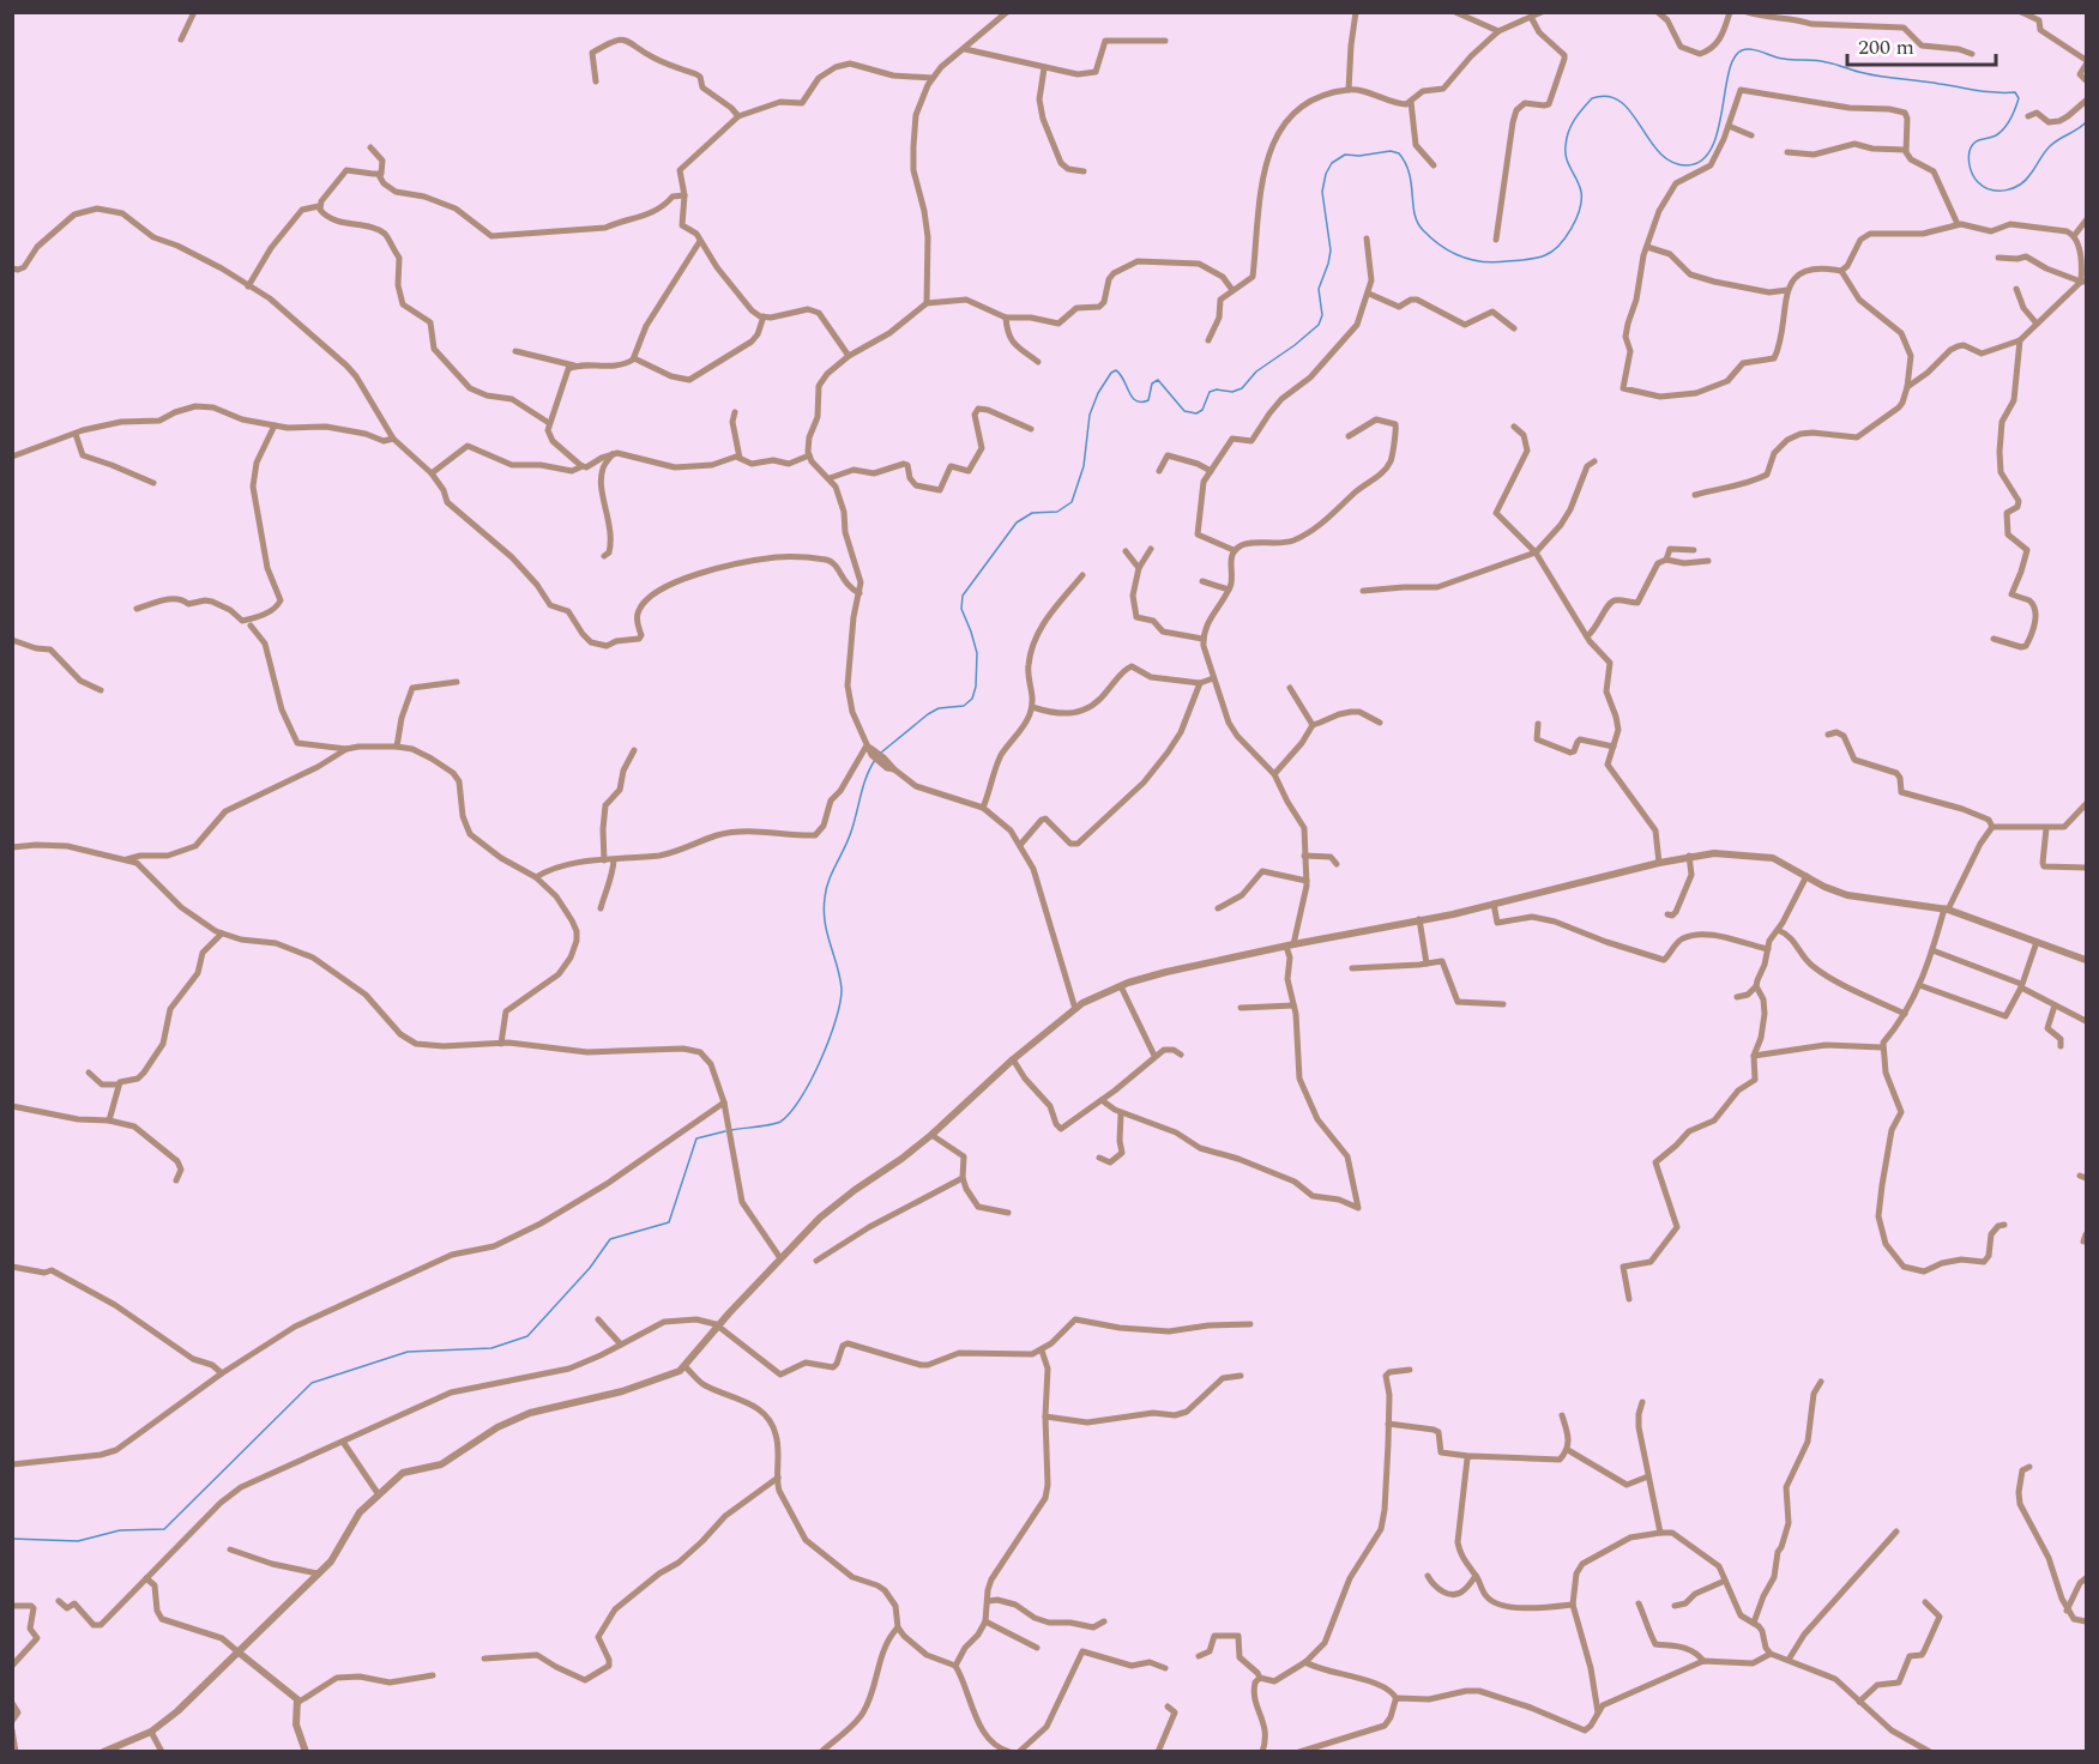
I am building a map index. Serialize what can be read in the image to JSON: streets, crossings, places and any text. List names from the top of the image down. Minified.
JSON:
{"scale_bar":"200 m"}
